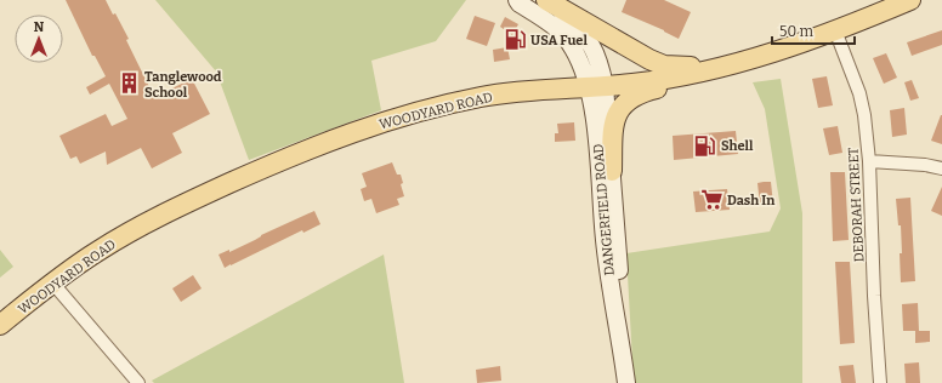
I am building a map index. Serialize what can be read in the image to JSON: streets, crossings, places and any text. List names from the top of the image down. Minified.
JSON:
{"streets":{"main road":["WOODYARD ROAD"],"street":["DEBORAH STREET","DANGERFIELD ROAD"]},"crossings":[["WOODYARD ROAD","DEBORAH STREET"],["WOODYARD ROAD","DANGERFIELD ROAD"]],"places":{"fuel station":["USA Fuel","Shell"],"building":["Tanglewood School"],"supermarket":["Dash In"]},"scale_bar":"50 m","north":"top"}
